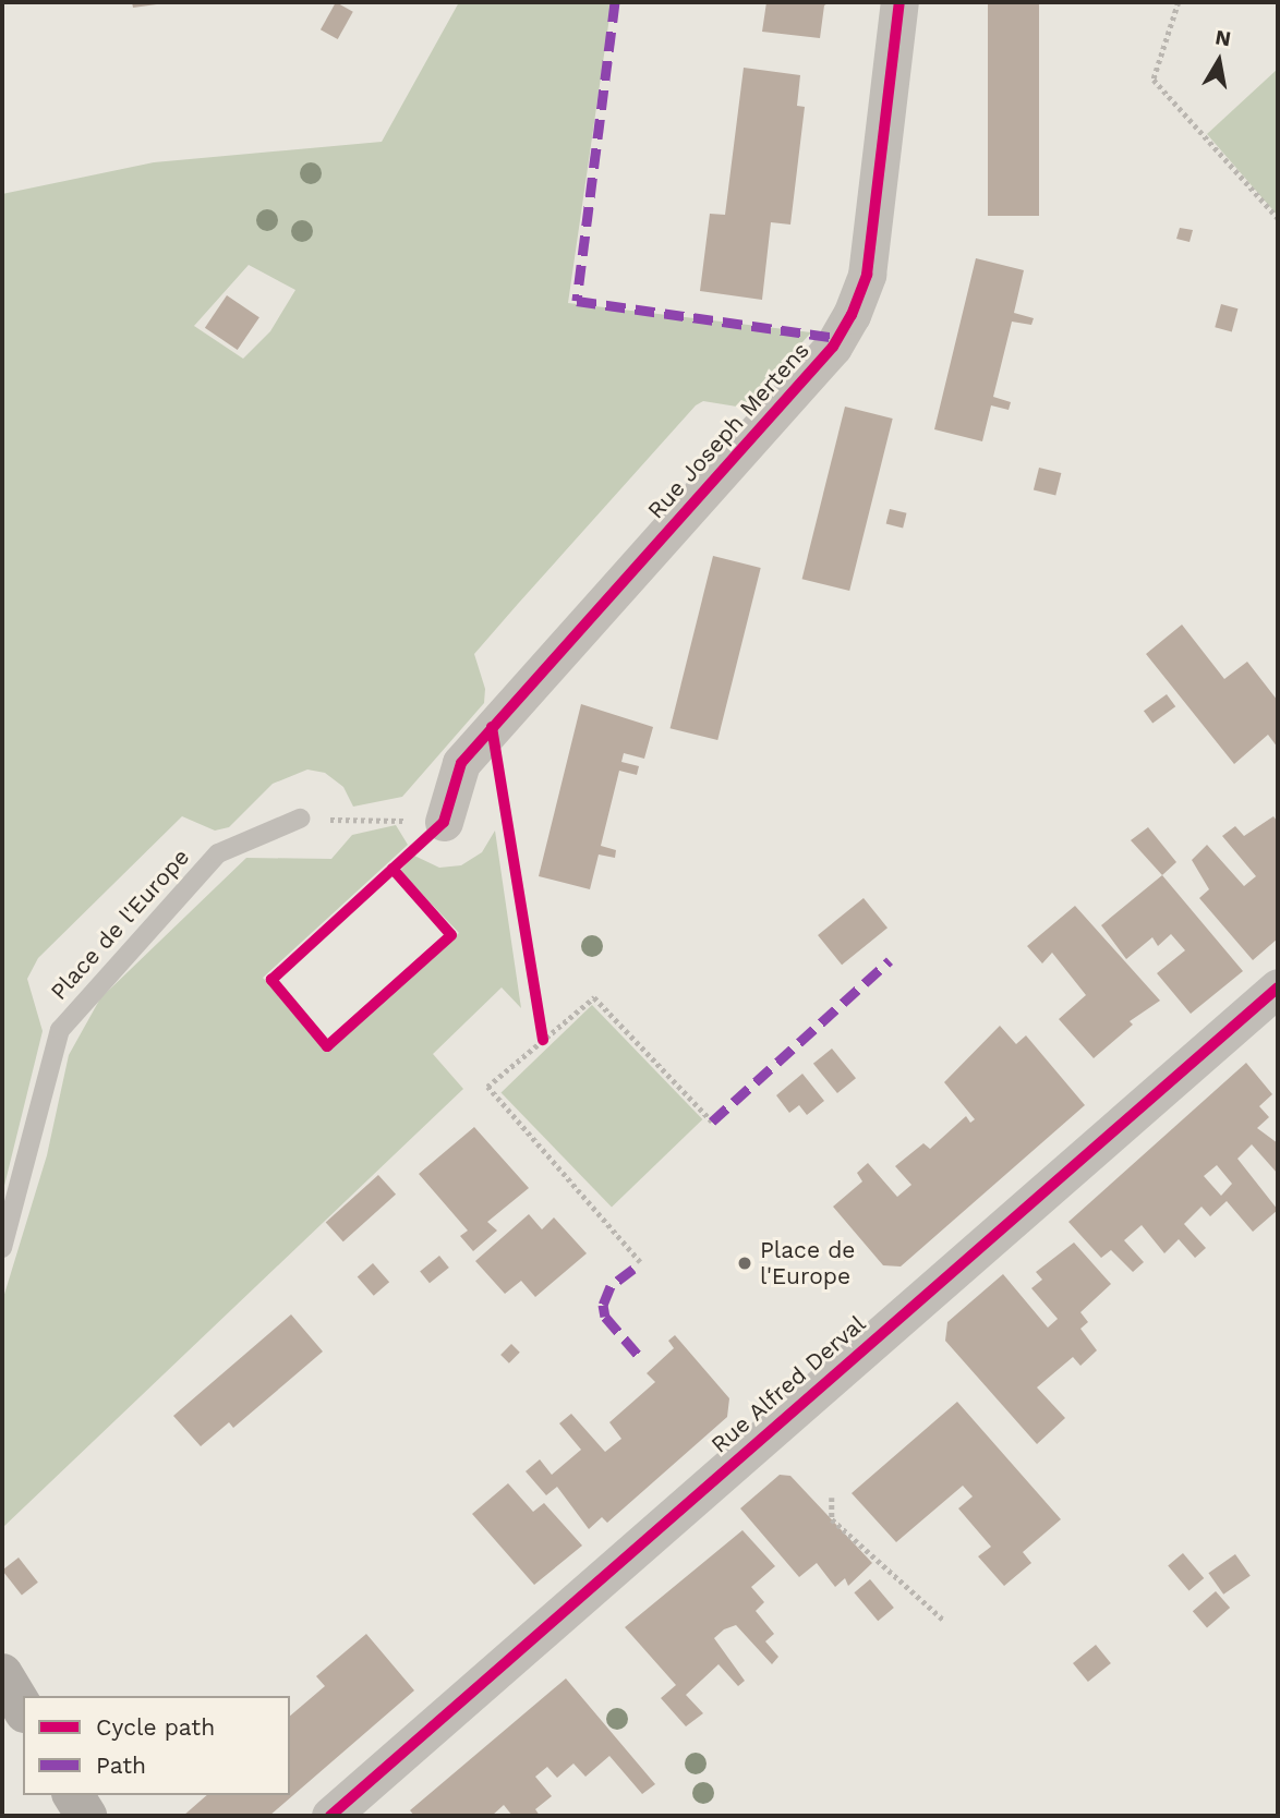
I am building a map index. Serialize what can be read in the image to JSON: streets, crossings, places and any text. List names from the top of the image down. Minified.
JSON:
{"streets":{"street":["Rue Joseph Mertens","Rue Alfred Derval"],"lane":["Place de l'Europe"]},"places":["Place de l'Europe"],"legend":["Cycle path","Path"],"north":"top"}
